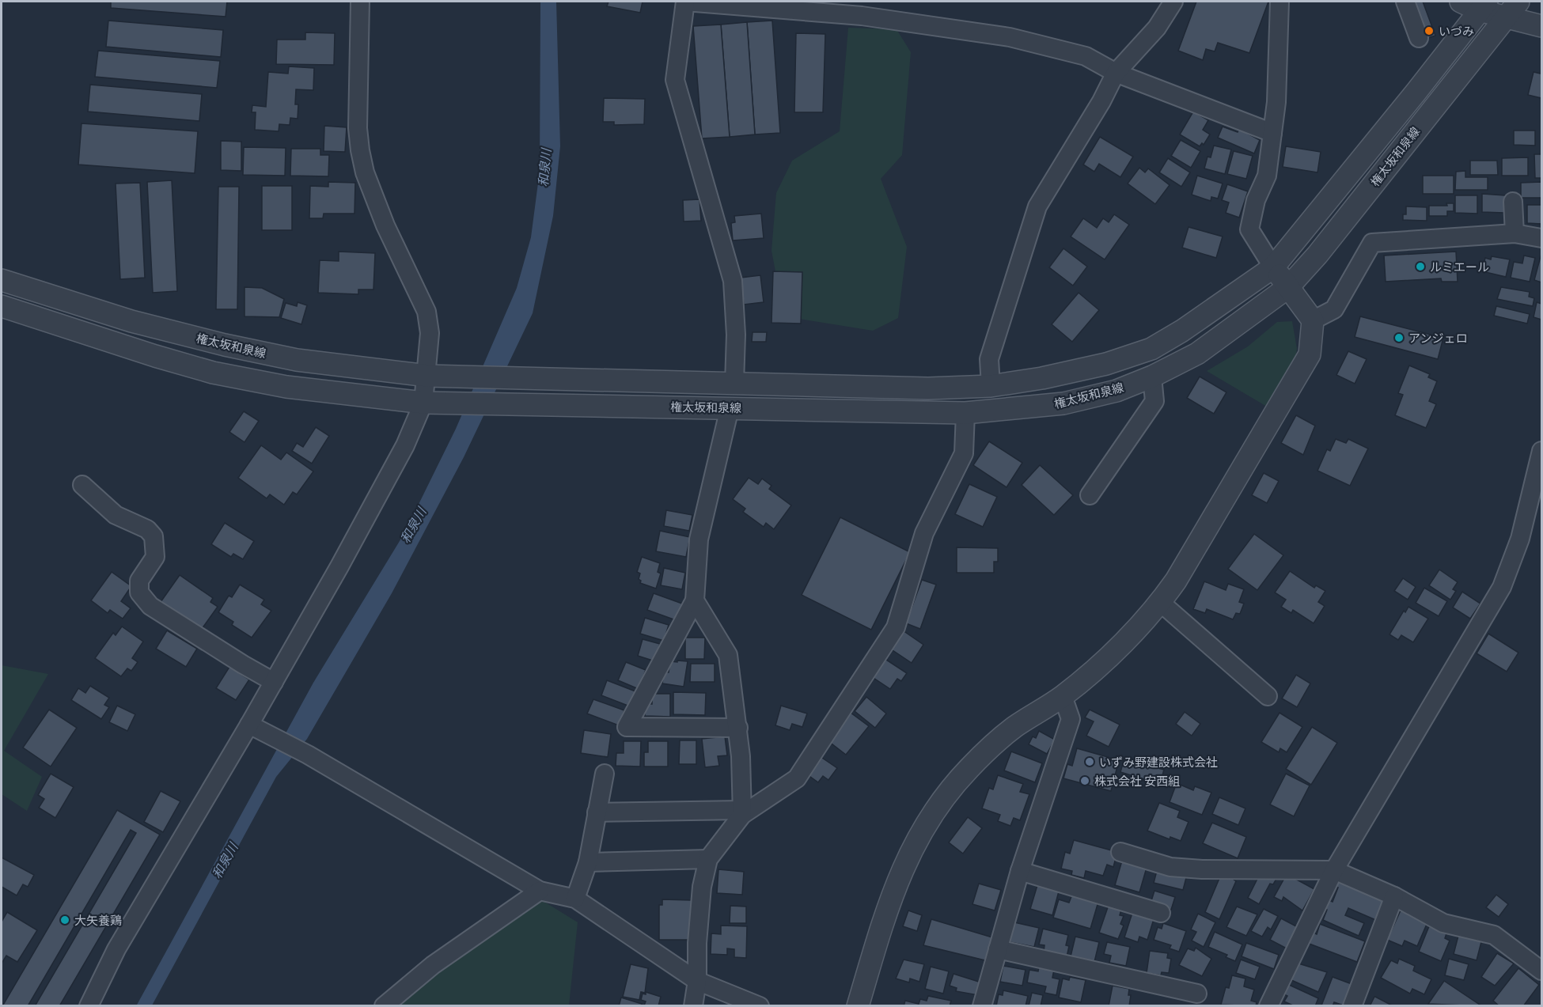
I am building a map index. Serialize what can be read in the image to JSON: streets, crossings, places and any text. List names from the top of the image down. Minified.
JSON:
{"streets":{"street":["権太坂和泉線"]},"water":["和泉川"],"places":["いづみ","ルミエール","アンジェロ","いずみ野建設株式会社","株式会社 安西組","大矢養鶏"]}
